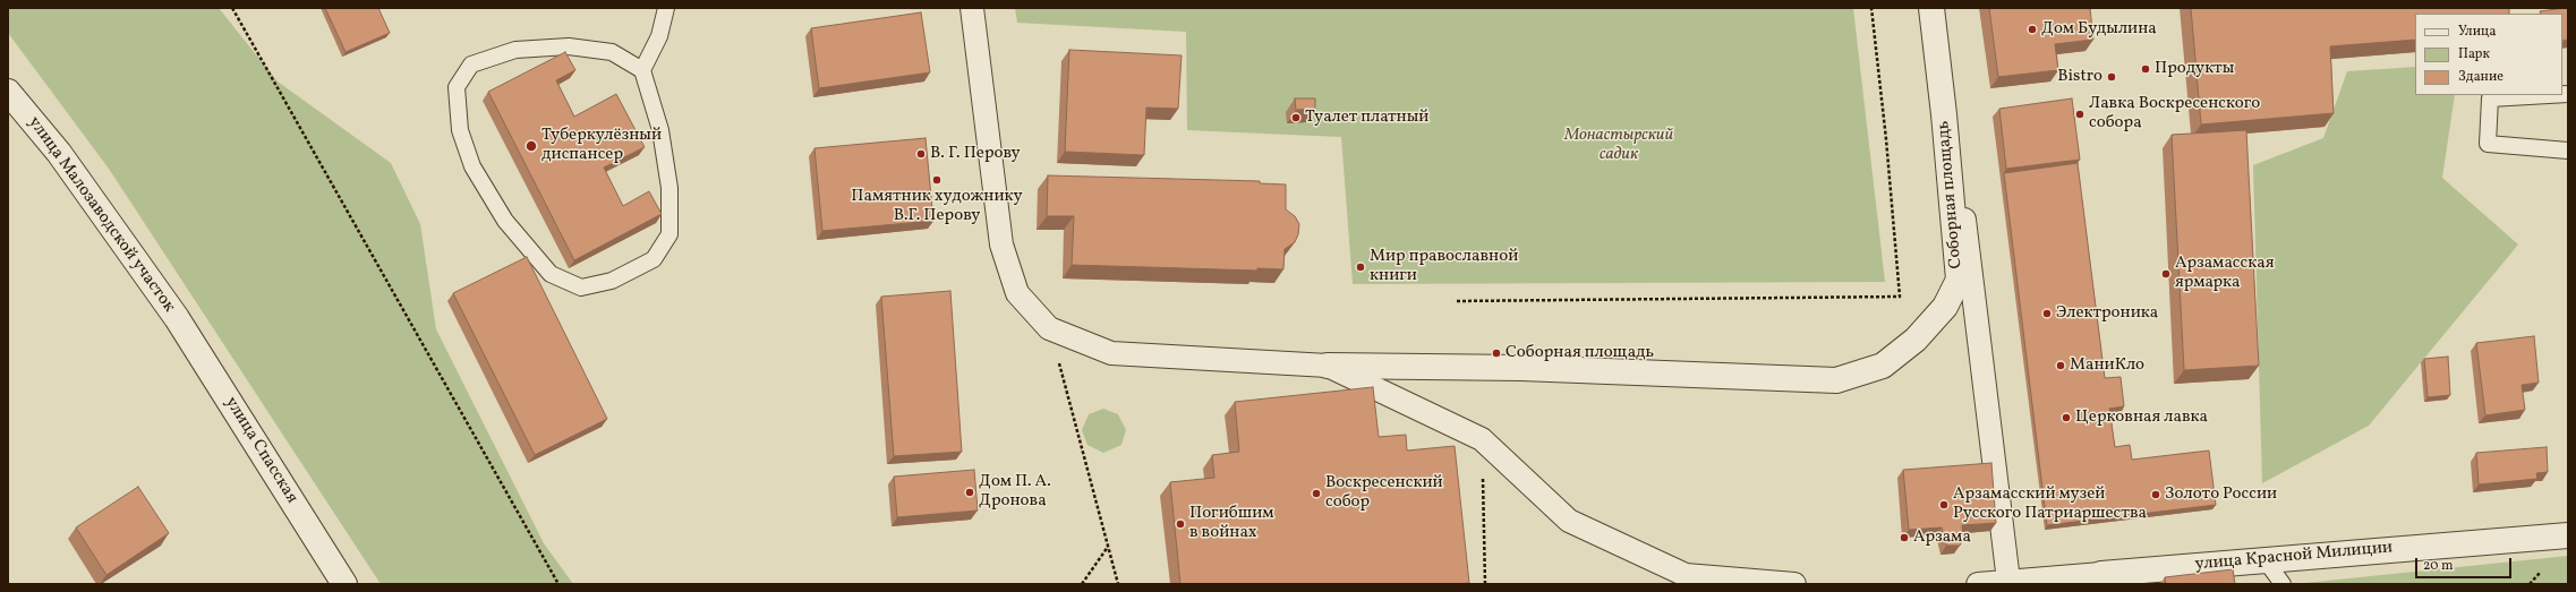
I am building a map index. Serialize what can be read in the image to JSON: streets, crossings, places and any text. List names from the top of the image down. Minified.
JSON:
{"streets":{"street":["Соборная площадь","улица Малозаводской участок","улица Спасская","улица Красной Милиции"]},"crossings":[["улица Малозаводской участок","улица Спасская"]],"parks":["Монастырский садик"],"places":["Дом Будылина","Продукты","Bistro","Лавка Воскресенского собора","Туалет платный","Туберкулёзный диспансер","В. Г. Перову","Памятник художнику В.Г. Перову","Мир православной книги","Арзамасская ярмарка","Электроника","Соборная площадь","МаниКло","Церковная лавка","Дом П. А. Дронова","Воскресенский собор","Золото России","Арзамасский музей Русского Патриаршества","Погибшим в войнах","Арзама"],"legend":["Улица","Парк","Здание"],"scale_bar":"20 m"}
